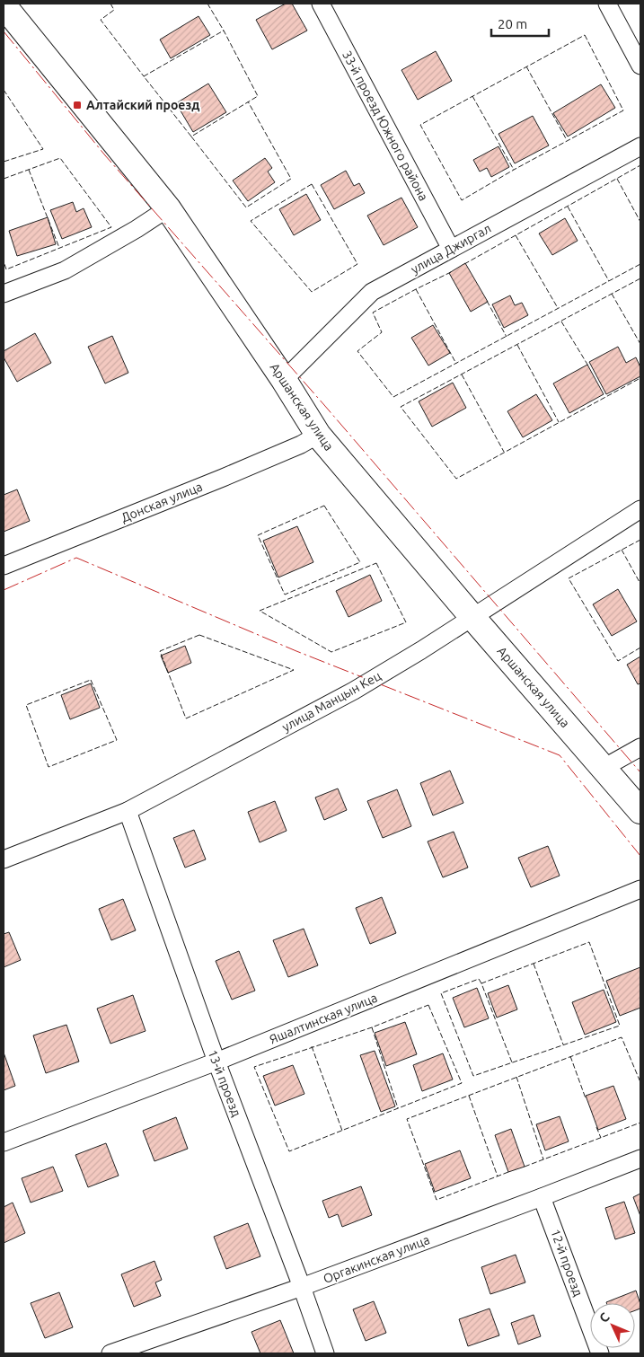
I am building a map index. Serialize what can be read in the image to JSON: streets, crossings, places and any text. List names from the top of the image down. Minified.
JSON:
{"streets":{"street":["33-й проезд Южного района","улица Джиргал","Аршанская улица","Донская улица","улица Манцын Кец","Яшалтинская улица","13-й проезд","Оргакинская улица","12-й проезд"]},"crossings":[["33-й проезд Южного района","улица Джиргал"],["улица Джиргал","Аршанская улица"],["Аршанская улица","Донская улица"],["Аршанская улица","улица Манцын Кец"],["улица Манцын Кец","13-й проезд"],["Яшалтинская улица","13-й проезд"],["13-й проезд","Оргакинская улица"],["Оргакинская улица","12-й проезд"]],"places":{"transit":["Алтайский проезд"]},"scale_bar":"20 m","north":"top left"}
